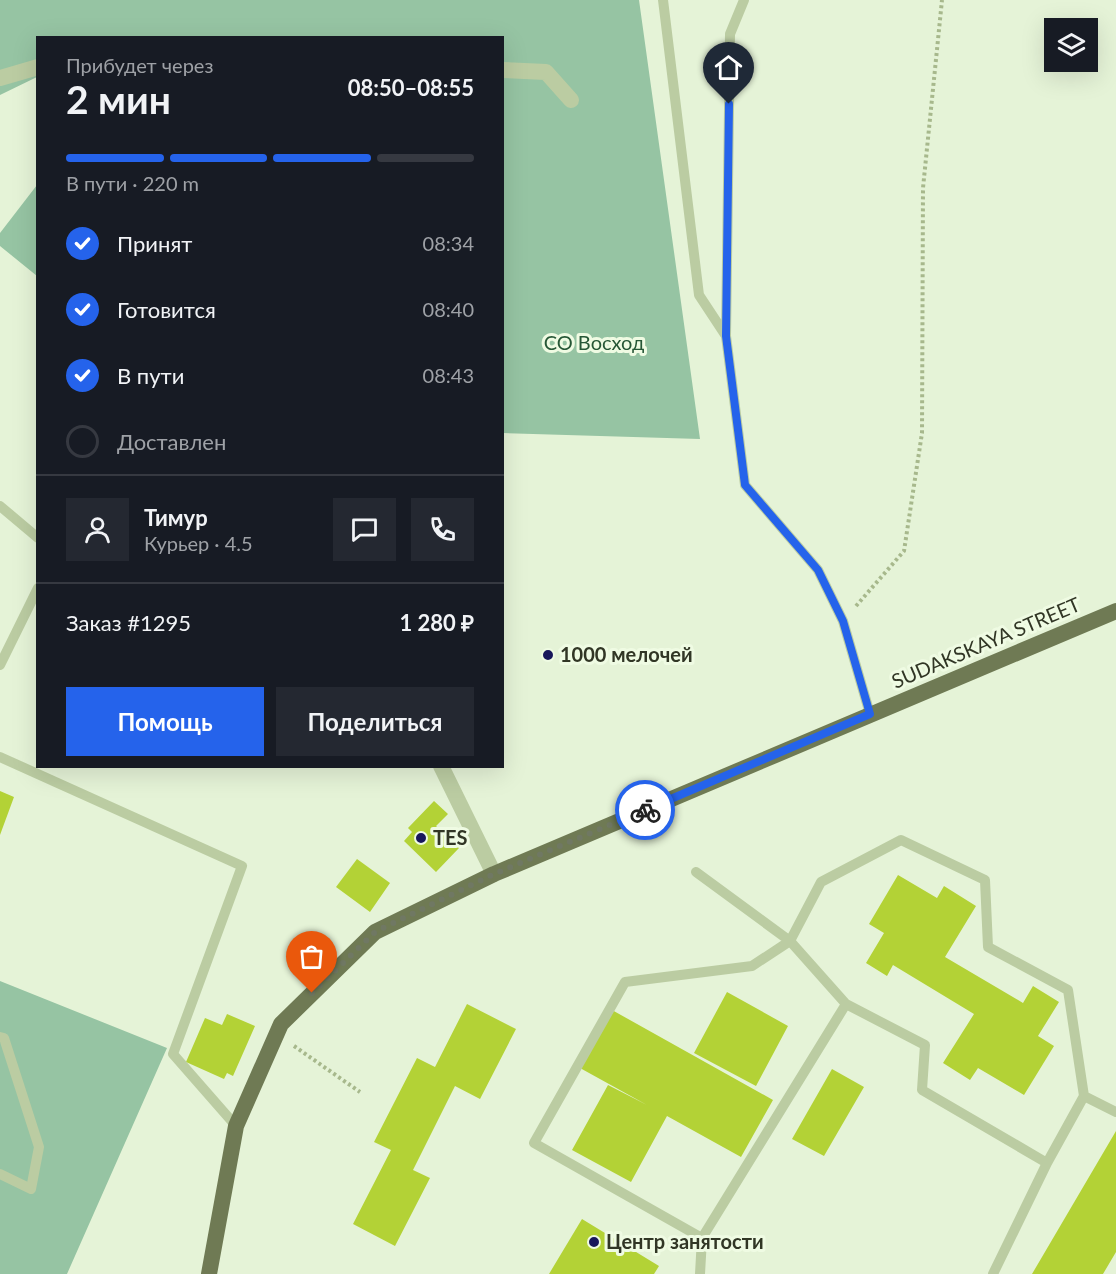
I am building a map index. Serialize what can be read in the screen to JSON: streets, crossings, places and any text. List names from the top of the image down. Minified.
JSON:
{"streets":{"main road":["SUDAKSKAYA STREET"]},"parks":["СО Восход"],"places":["1000 мелочей","TES","Центр занятости"],"page":{"heading":["2 мин","Прибудет через","08:50–08:55"],"panel":["Тимур","Курьер · 4.5","Заказ #1295","1 280 ₽"],"bar":"В пути · 220 m","list":[["Принят","08:34"],["Готовится","08:40"],["В пути","08:43"],"Доставлен"],"buttons":["Помощь","Поделиться"]}}
